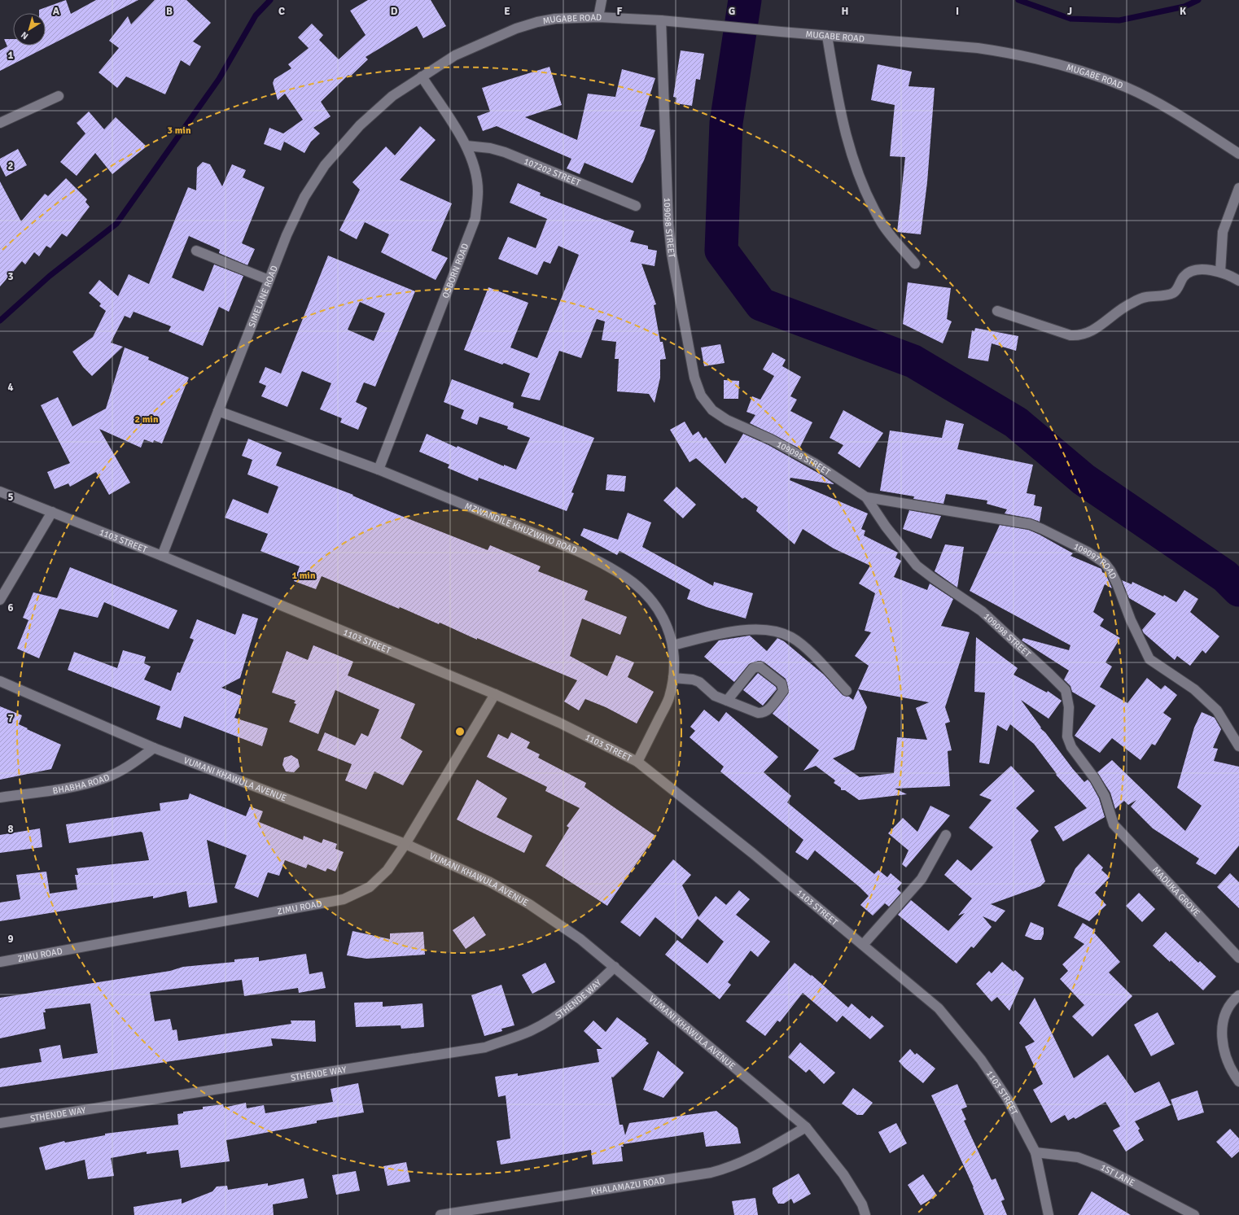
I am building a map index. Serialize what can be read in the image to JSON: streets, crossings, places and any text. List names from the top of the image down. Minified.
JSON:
{"streets":{"street":["MUGABE ROAD","107202 STREET","109098 STREET","OSBORN ROAD","SIMELANE ROAD","MZWANDILE KHUZWAYO ROAD","1103 STREET","109097 ROAD","VUMANI KHAWULA AVENUE","BHABHA ROAD","MADUKA GROVE","ZIMU ROAD","STHENDE WAY","1ST LANE","KHALAMAZU ROAD"]},"crossings":[["MUGABE ROAD","109098 STREET"],["MUGABE ROAD","OSBORN ROAD"],["MUGABE ROAD","SIMELANE ROAD"],["107202 STREET","OSBORN ROAD"],["109098 STREET","109097 ROAD"],["109098 STREET","MADUKA GROVE"],["OSBORN ROAD","SIMELANE ROAD"],["OSBORN ROAD","MZWANDILE KHUZWAYO ROAD"],["SIMELANE ROAD","MZWANDILE KHUZWAYO ROAD"],["SIMELANE ROAD","1103 STREET"],["MZWANDILE KHUZWAYO ROAD","1103 STREET"],["1103 STREET","ZIMU ROAD"],["1103 STREET","1ST LANE"],["VUMANI KHAWULA AVENUE","BHABHA ROAD"],["VUMANI KHAWULA AVENUE","ZIMU ROAD"],["VUMANI KHAWULA AVENUE","STHENDE WAY"],["VUMANI KHAWULA AVENUE","KHALAMAZU ROAD"]],"north":"bottom left","grid":{"columns":["A","B","C","D","E","F","G","H","I","J","K"],"rows":["1","2","3","4","5","6","7","8","9"]},"rings":["3 min","2 min","1 min"]}
